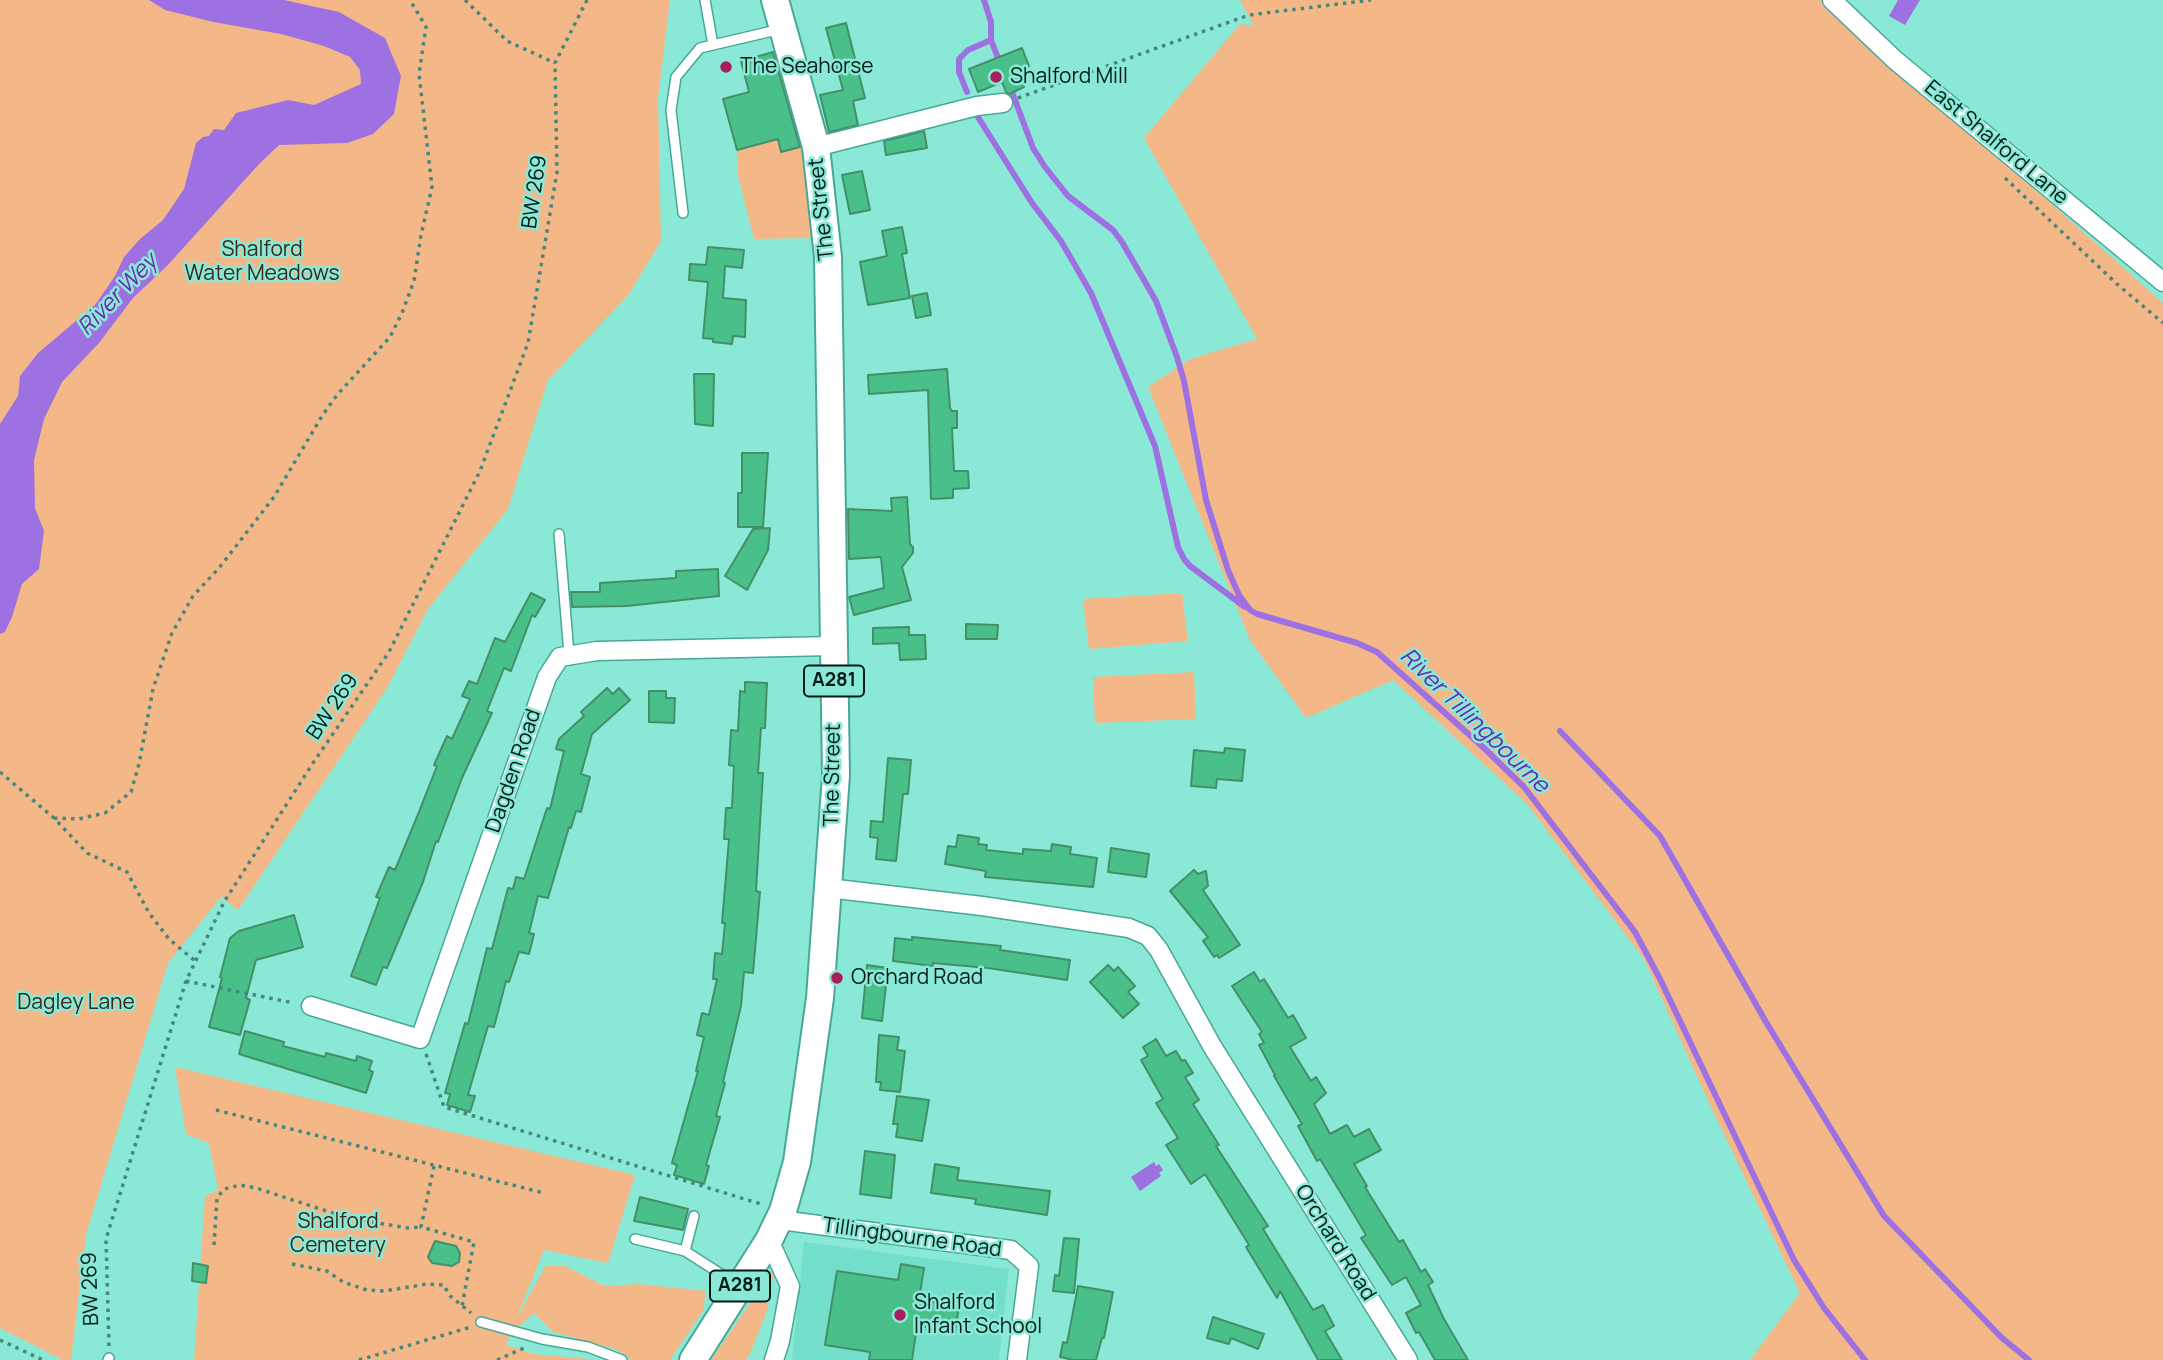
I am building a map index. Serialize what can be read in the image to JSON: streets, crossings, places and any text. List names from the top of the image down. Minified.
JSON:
{"streets":{"main road":["The Street","A281"],"street":["East Shalford Lane","Dagden Road","Tillingbourne Road","Orchard Road"],"path":["BW 269"]},"crossings":[["The Street","Tillingbourne Road"],["The Street","Orchard Road"]],"water":["River Wey","River Tillingbourne"],"parks":["Shalford Water Meadows","Dagley Lane","Shalford Cemetery"],"places":["The Seahorse","Shalford Mill","Orchard Road","Shalford Infant School"]}
